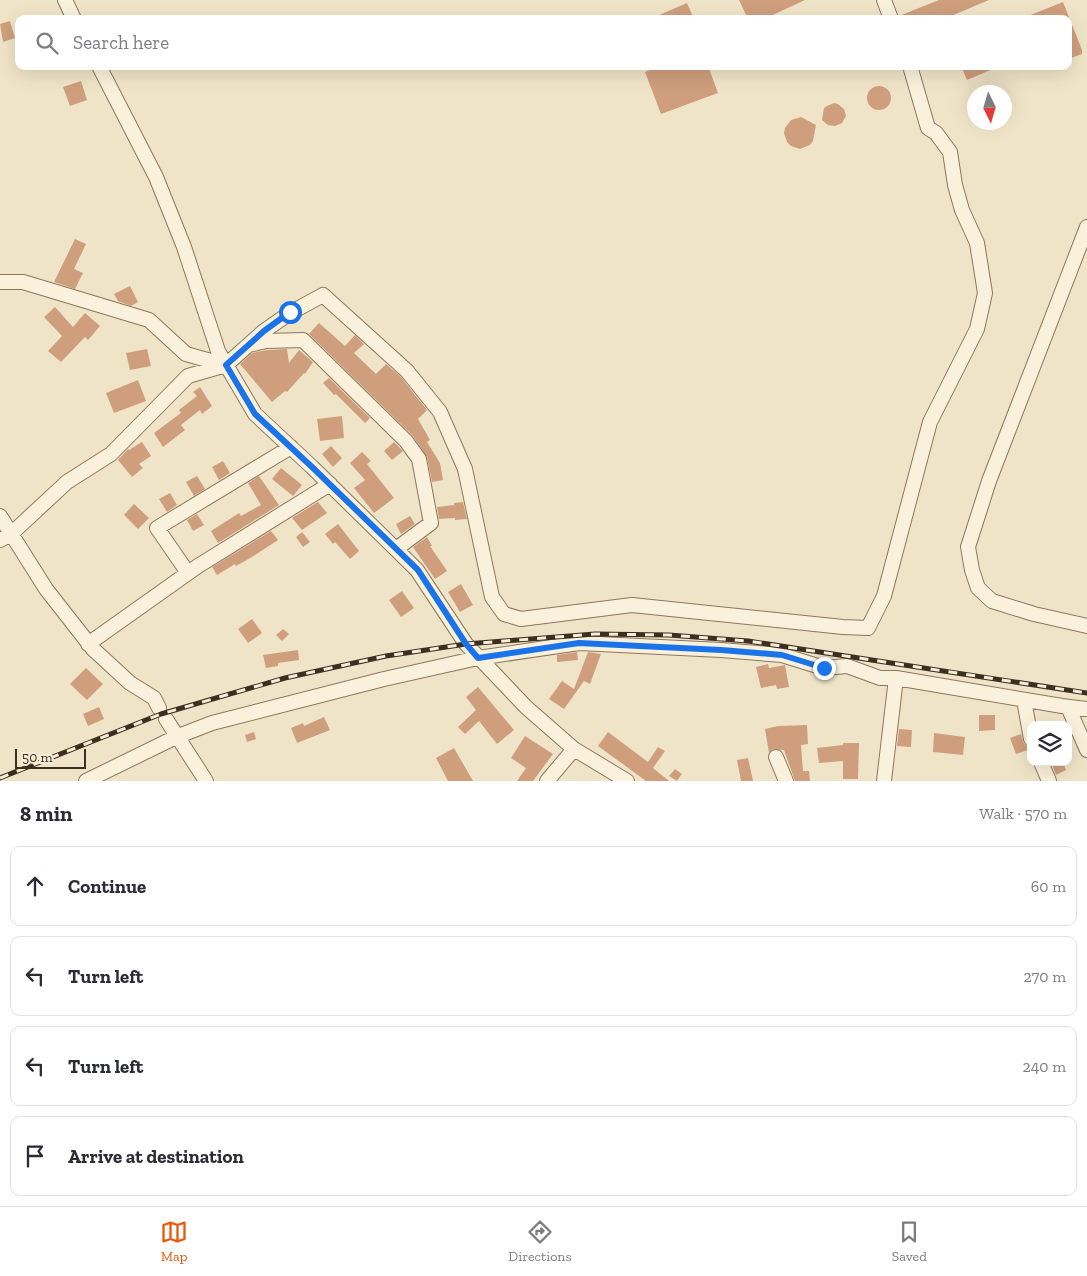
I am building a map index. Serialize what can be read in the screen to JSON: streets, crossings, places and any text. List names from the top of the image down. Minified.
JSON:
{"scale_bar":"50 m","north":"bottom","page":{"search":"Search here","scale":"50 m","heading":["8 min","Walk · 570 m"],"list":[["Continue","60 m"],["Turn left","270 m"],["Turn left","240 m"],"Arrive at destination"],"nav":["Map","Directions","Saved"]}}
